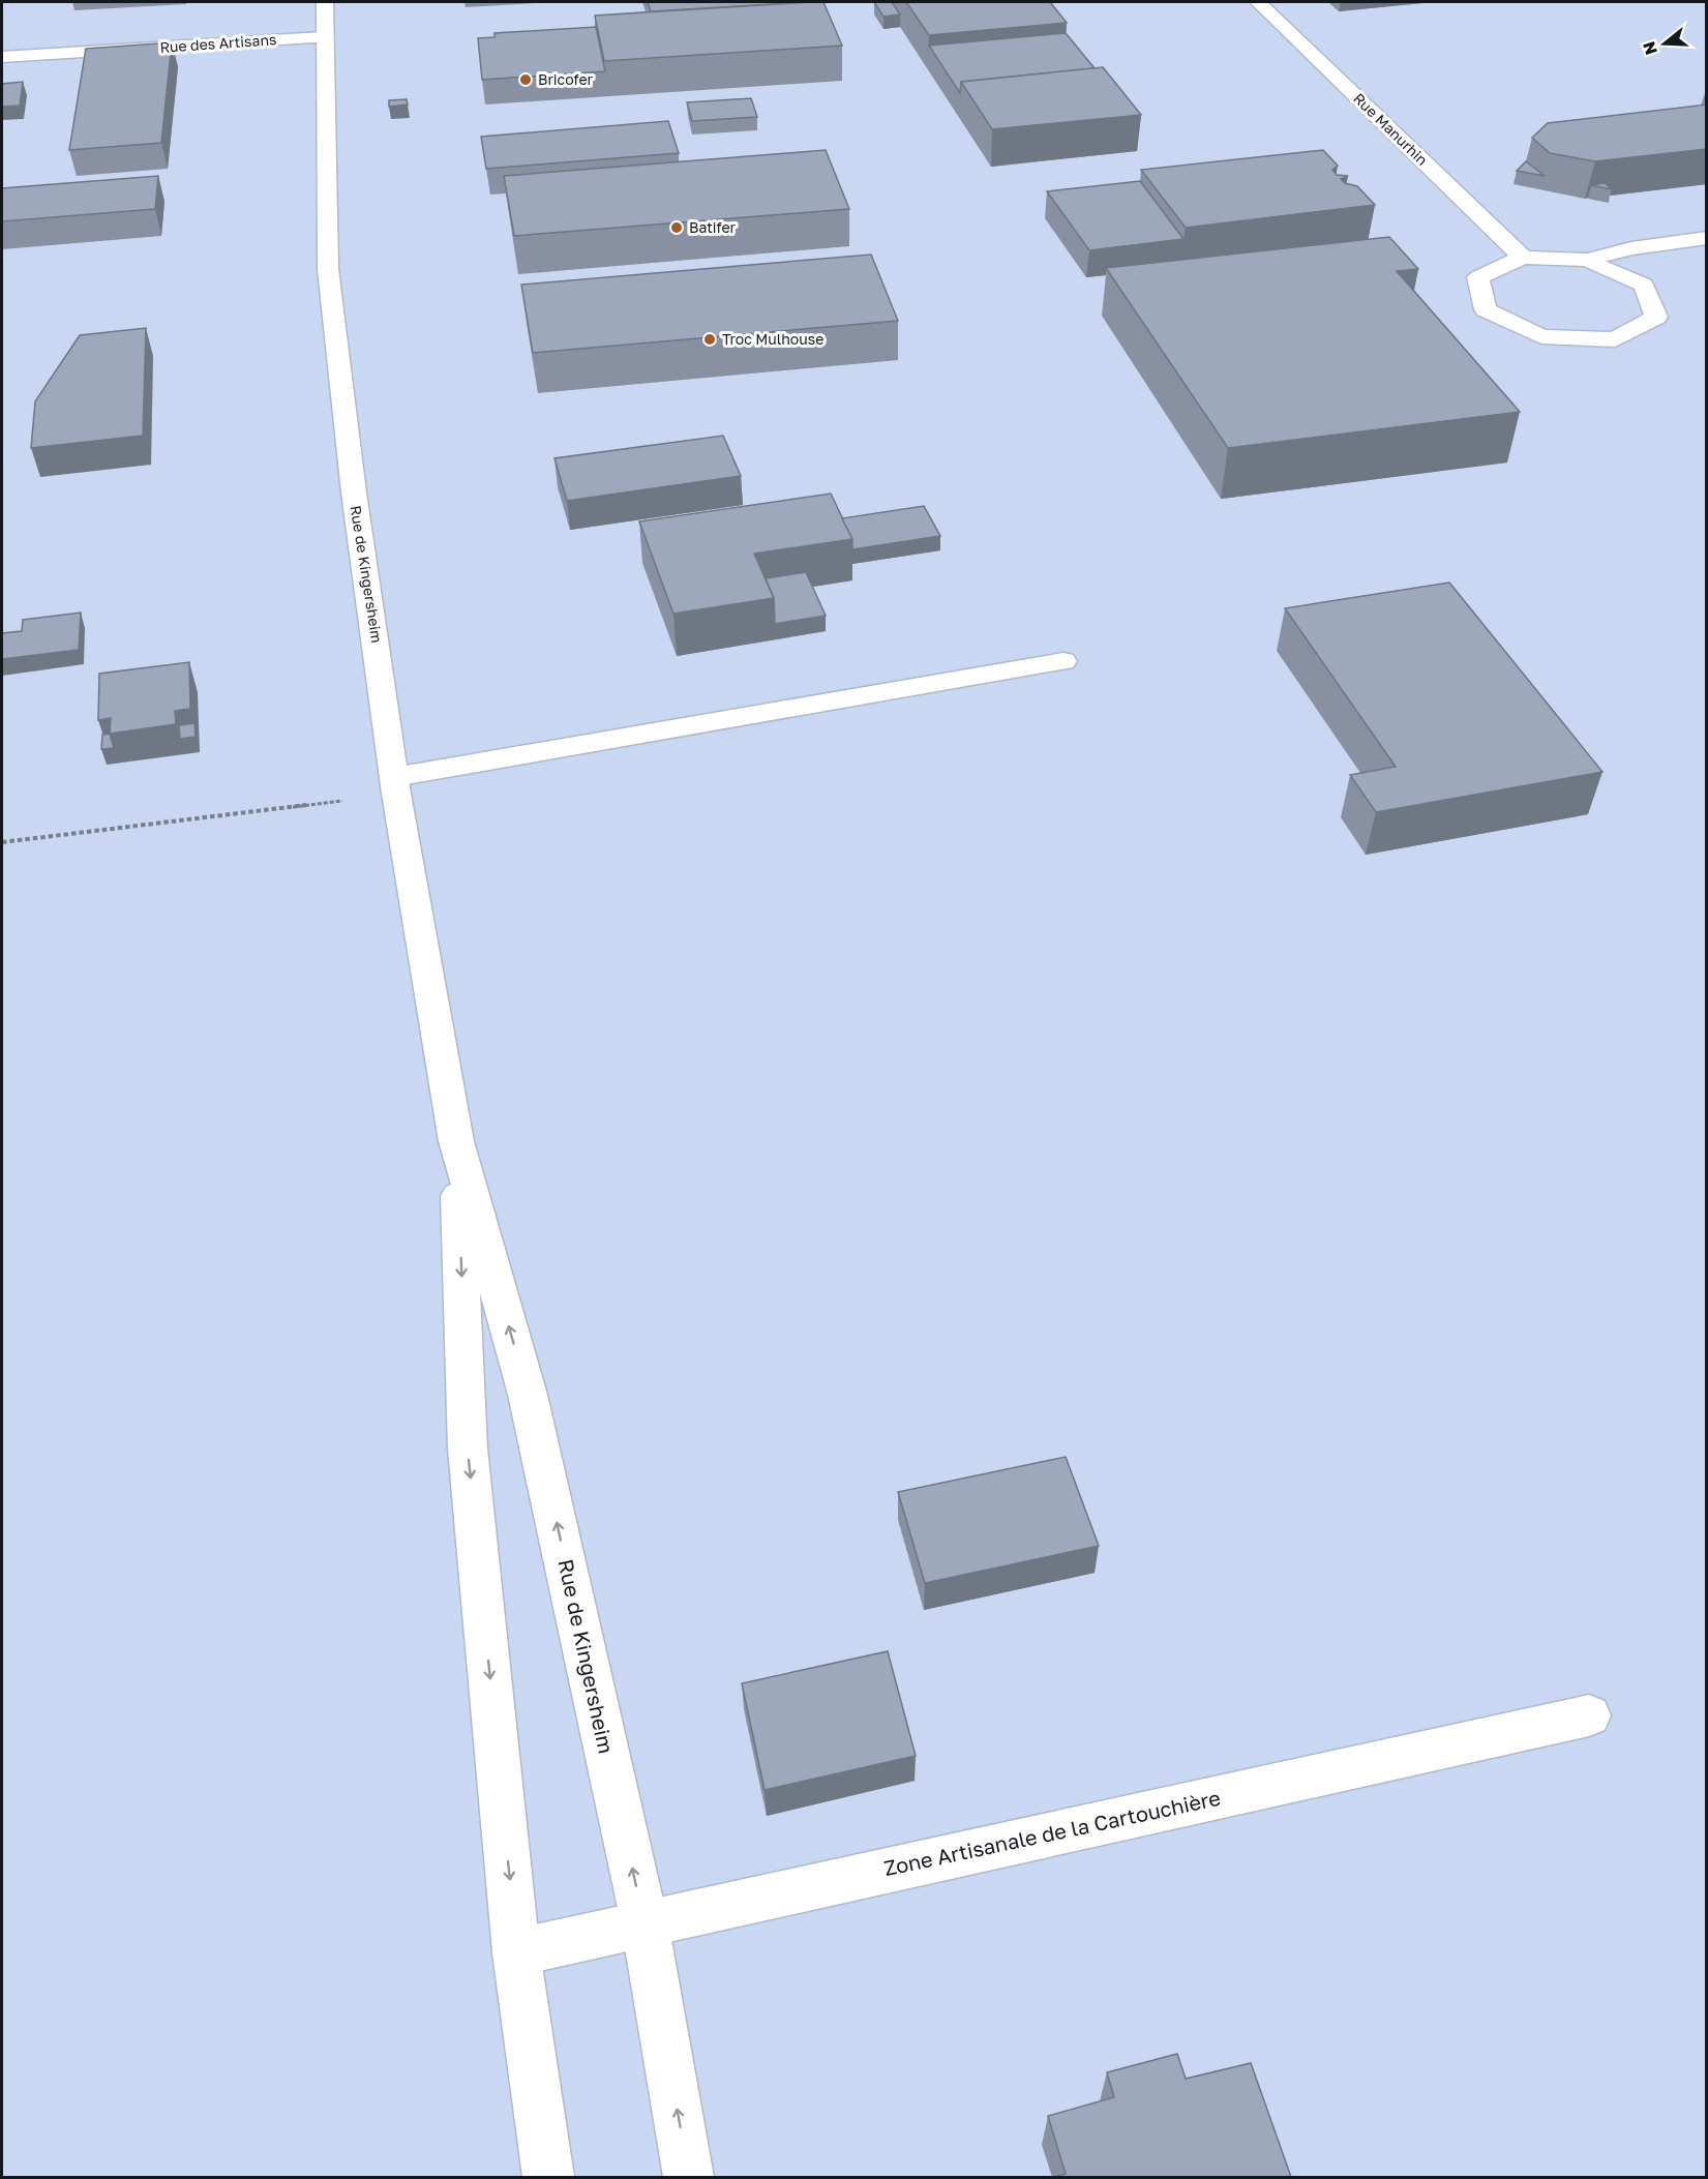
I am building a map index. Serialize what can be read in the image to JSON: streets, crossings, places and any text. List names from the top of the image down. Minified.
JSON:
{"streets":{"main road":["Rue des Artisans","Rue Manurhin","Rue de Kingersheim","Zone Artisanale de la Cartouchière"]},"crossings":[["Rue des Artisans","Rue de Kingersheim"],["Rue de Kingersheim","Zone Artisanale de la Cartouchière"]],"places":["Bricofer","Batifer","Troc Mulhouse"],"north":"left"}
